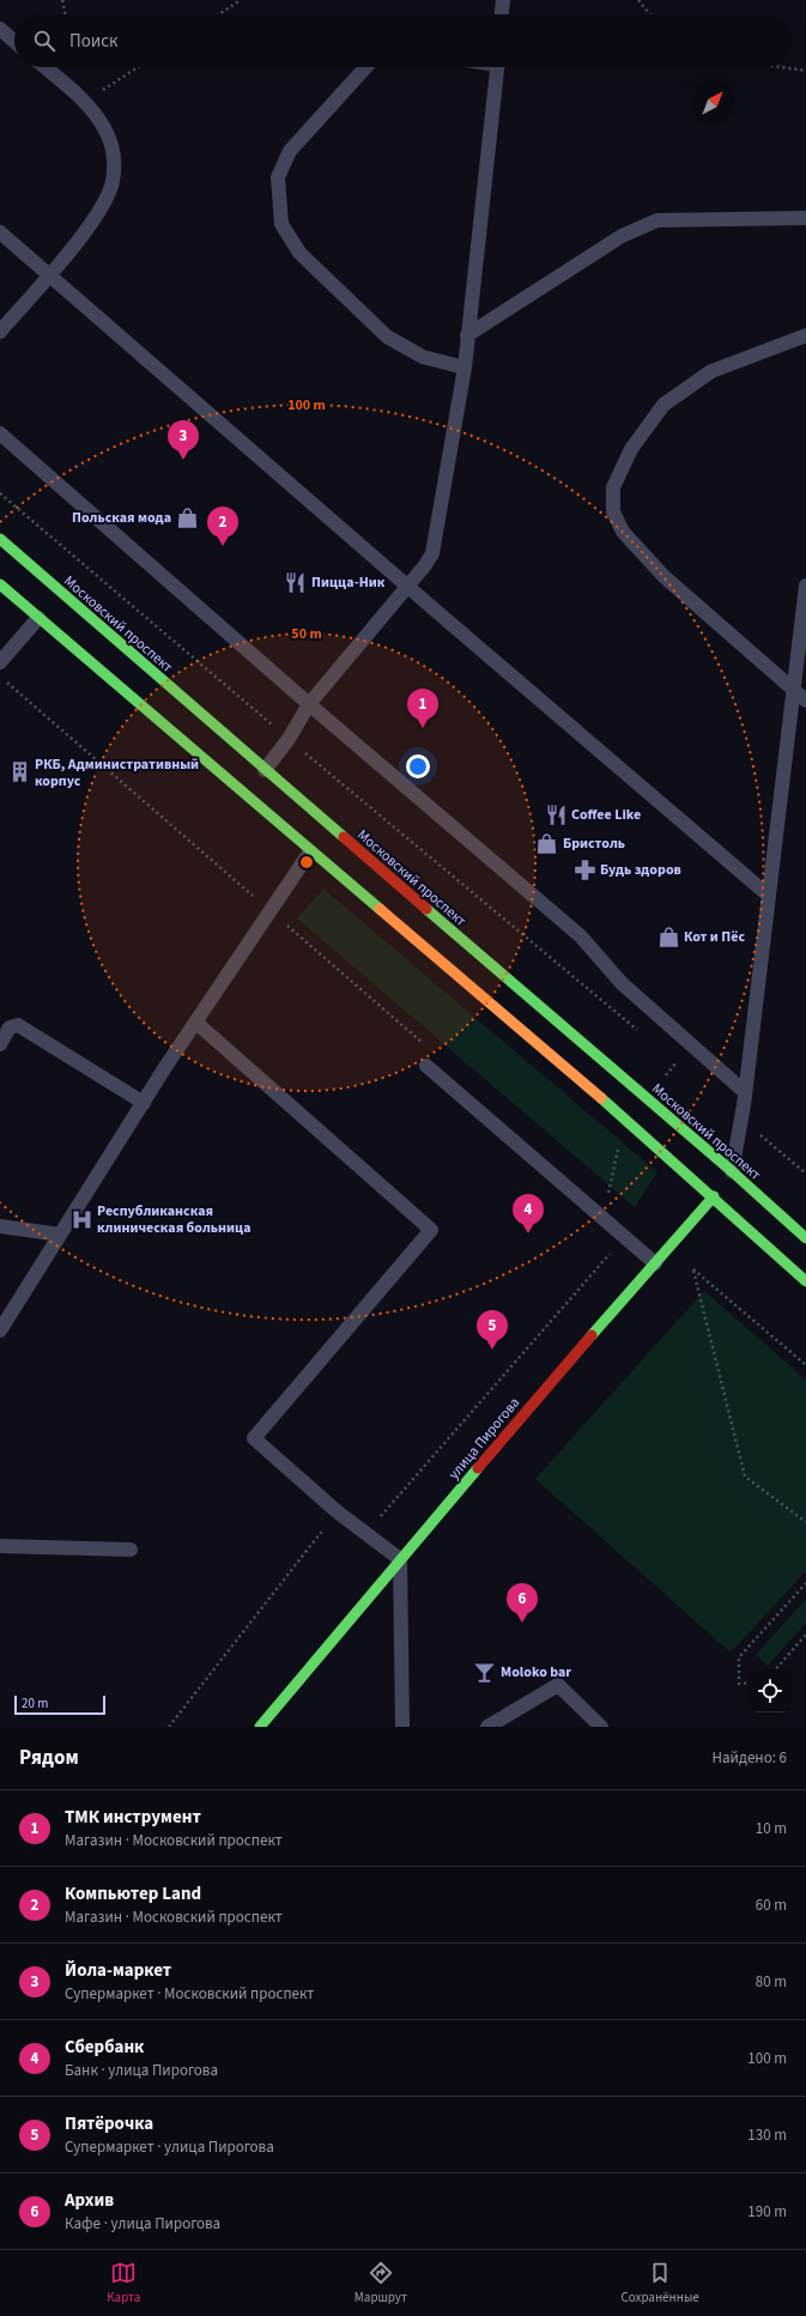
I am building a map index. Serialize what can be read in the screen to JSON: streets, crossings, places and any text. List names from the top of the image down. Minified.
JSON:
{"streets":{"main road":["Московский проспект","улица Пирогова"]},"places":{"shop":["Польская мода","Бристоль","Кот и Пёс"],"restaurant":["Пицца-Ник","Coffee Like"],"building":["РКБ, Административный корпус"],"pharmacy":["Будь здоров"],"hospital":["Республиканская клиническая больница"],"bar":["Moloko bar"]},"scale_bar":"20 m","north":"top right","page":{"search":"Поиск","pins":["3","2","1","4","5","6"],"scale":"20 m","heading":["Рядом","Найдено: 6"],"list":[{"mark":"1","name":"ТМК инструмент","note":"Магазин · Московский проспект","value":"10 m"},{"mark":"2","name":"Компьютер Land","note":"Магазин · Московский проспект","value":"60 m"},{"mark":"3","name":"Йола-маркет","note":"Супермаркет · Московский проспект","value":"80 m"},{"mark":"4","name":"Сбербанк","note":"Банк · улица Пирогова","value":"100 m"},{"mark":"5","name":"Пятёрочка","note":"Супермаркет · улица Пирогова","value":"130 m"},{"mark":"6","name":"Архив","note":"Кафе · улица Пирогова","value":"190 m"}],"nav":["Карта","Маршрут","Сохранённые"]},"rings":["100 m","50 m"]}
